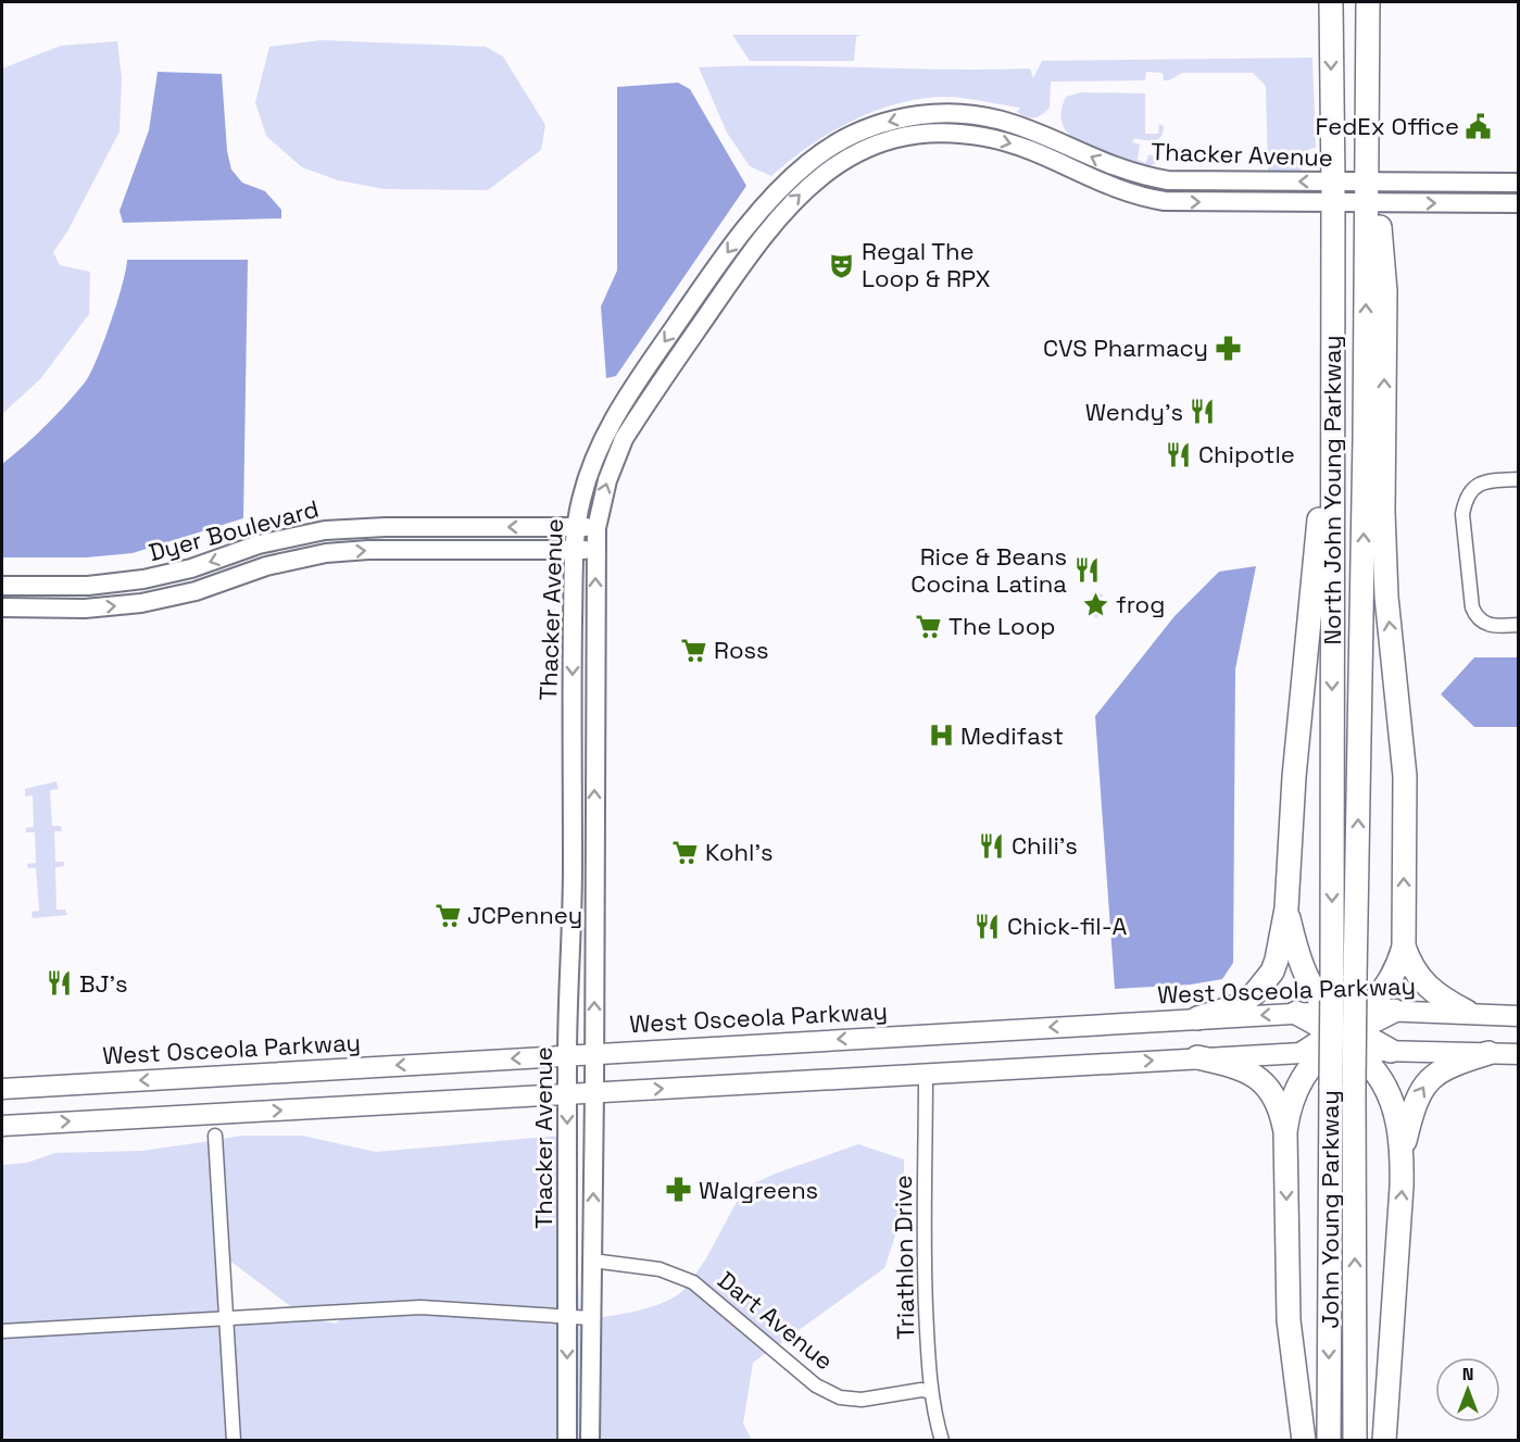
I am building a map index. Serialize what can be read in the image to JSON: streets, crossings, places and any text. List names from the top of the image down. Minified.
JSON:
{"streets":{"highway":["North John Young Parkway","John Young Parkway"],"main road":["West Osceola Parkway"],"street":["Thacker Avenue","Dyer Boulevard","Triathlon Drive","Dart Avenue"]},"crossings":[["Thacker Avenue","North John Young Parkway"],["Thacker Avenue","Dyer Boulevard"],["Thacker Avenue","West Osceola Parkway"],["Thacker Avenue","Dart Avenue"],["North John Young Parkway","John Young Parkway"],["Triathlon Drive","Dart Avenue"]],"places":{"public building":["FedEx Office"],"theatre":["Regal The Loop & RPX"],"pharmacy":["CVS Pharmacy","Walgreens"],"restaurant":["Wendy's","Chipotle","Rice & Beans Cocina Latina","Chili's","Chick-fil-A","BJ's"],"place":["frog"],"supermarket":["The Loop","Ross","Kohl's","JCPenney"],"hospital":["Medifast"]},"north":"top"}
